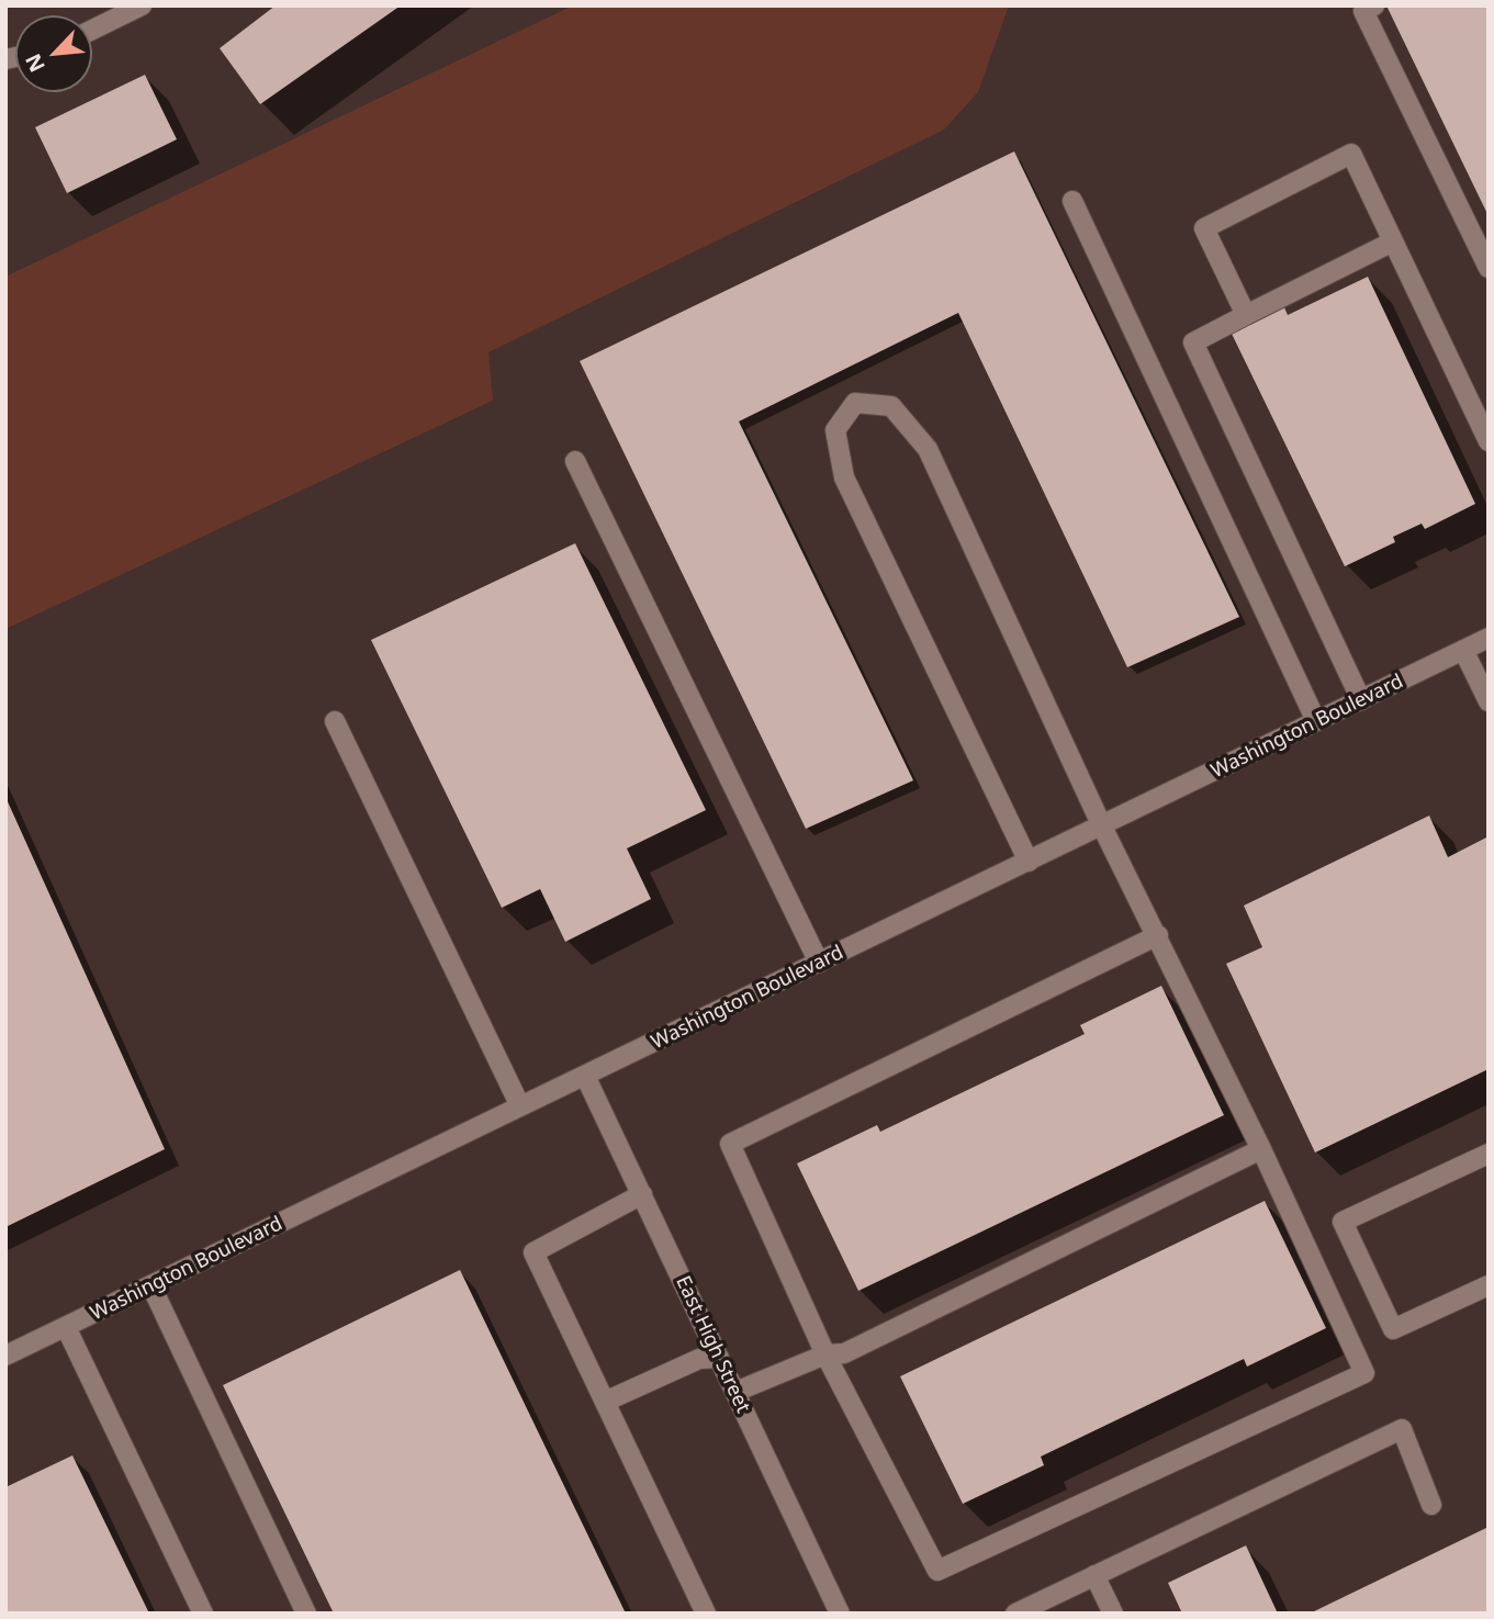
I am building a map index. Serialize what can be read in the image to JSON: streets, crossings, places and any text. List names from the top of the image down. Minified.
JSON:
{"streets":{"street":["Washington Boulevard","East High Street"]},"crossings":[["Washington Boulevard","East High Street"]],"north":"bottom left"}
